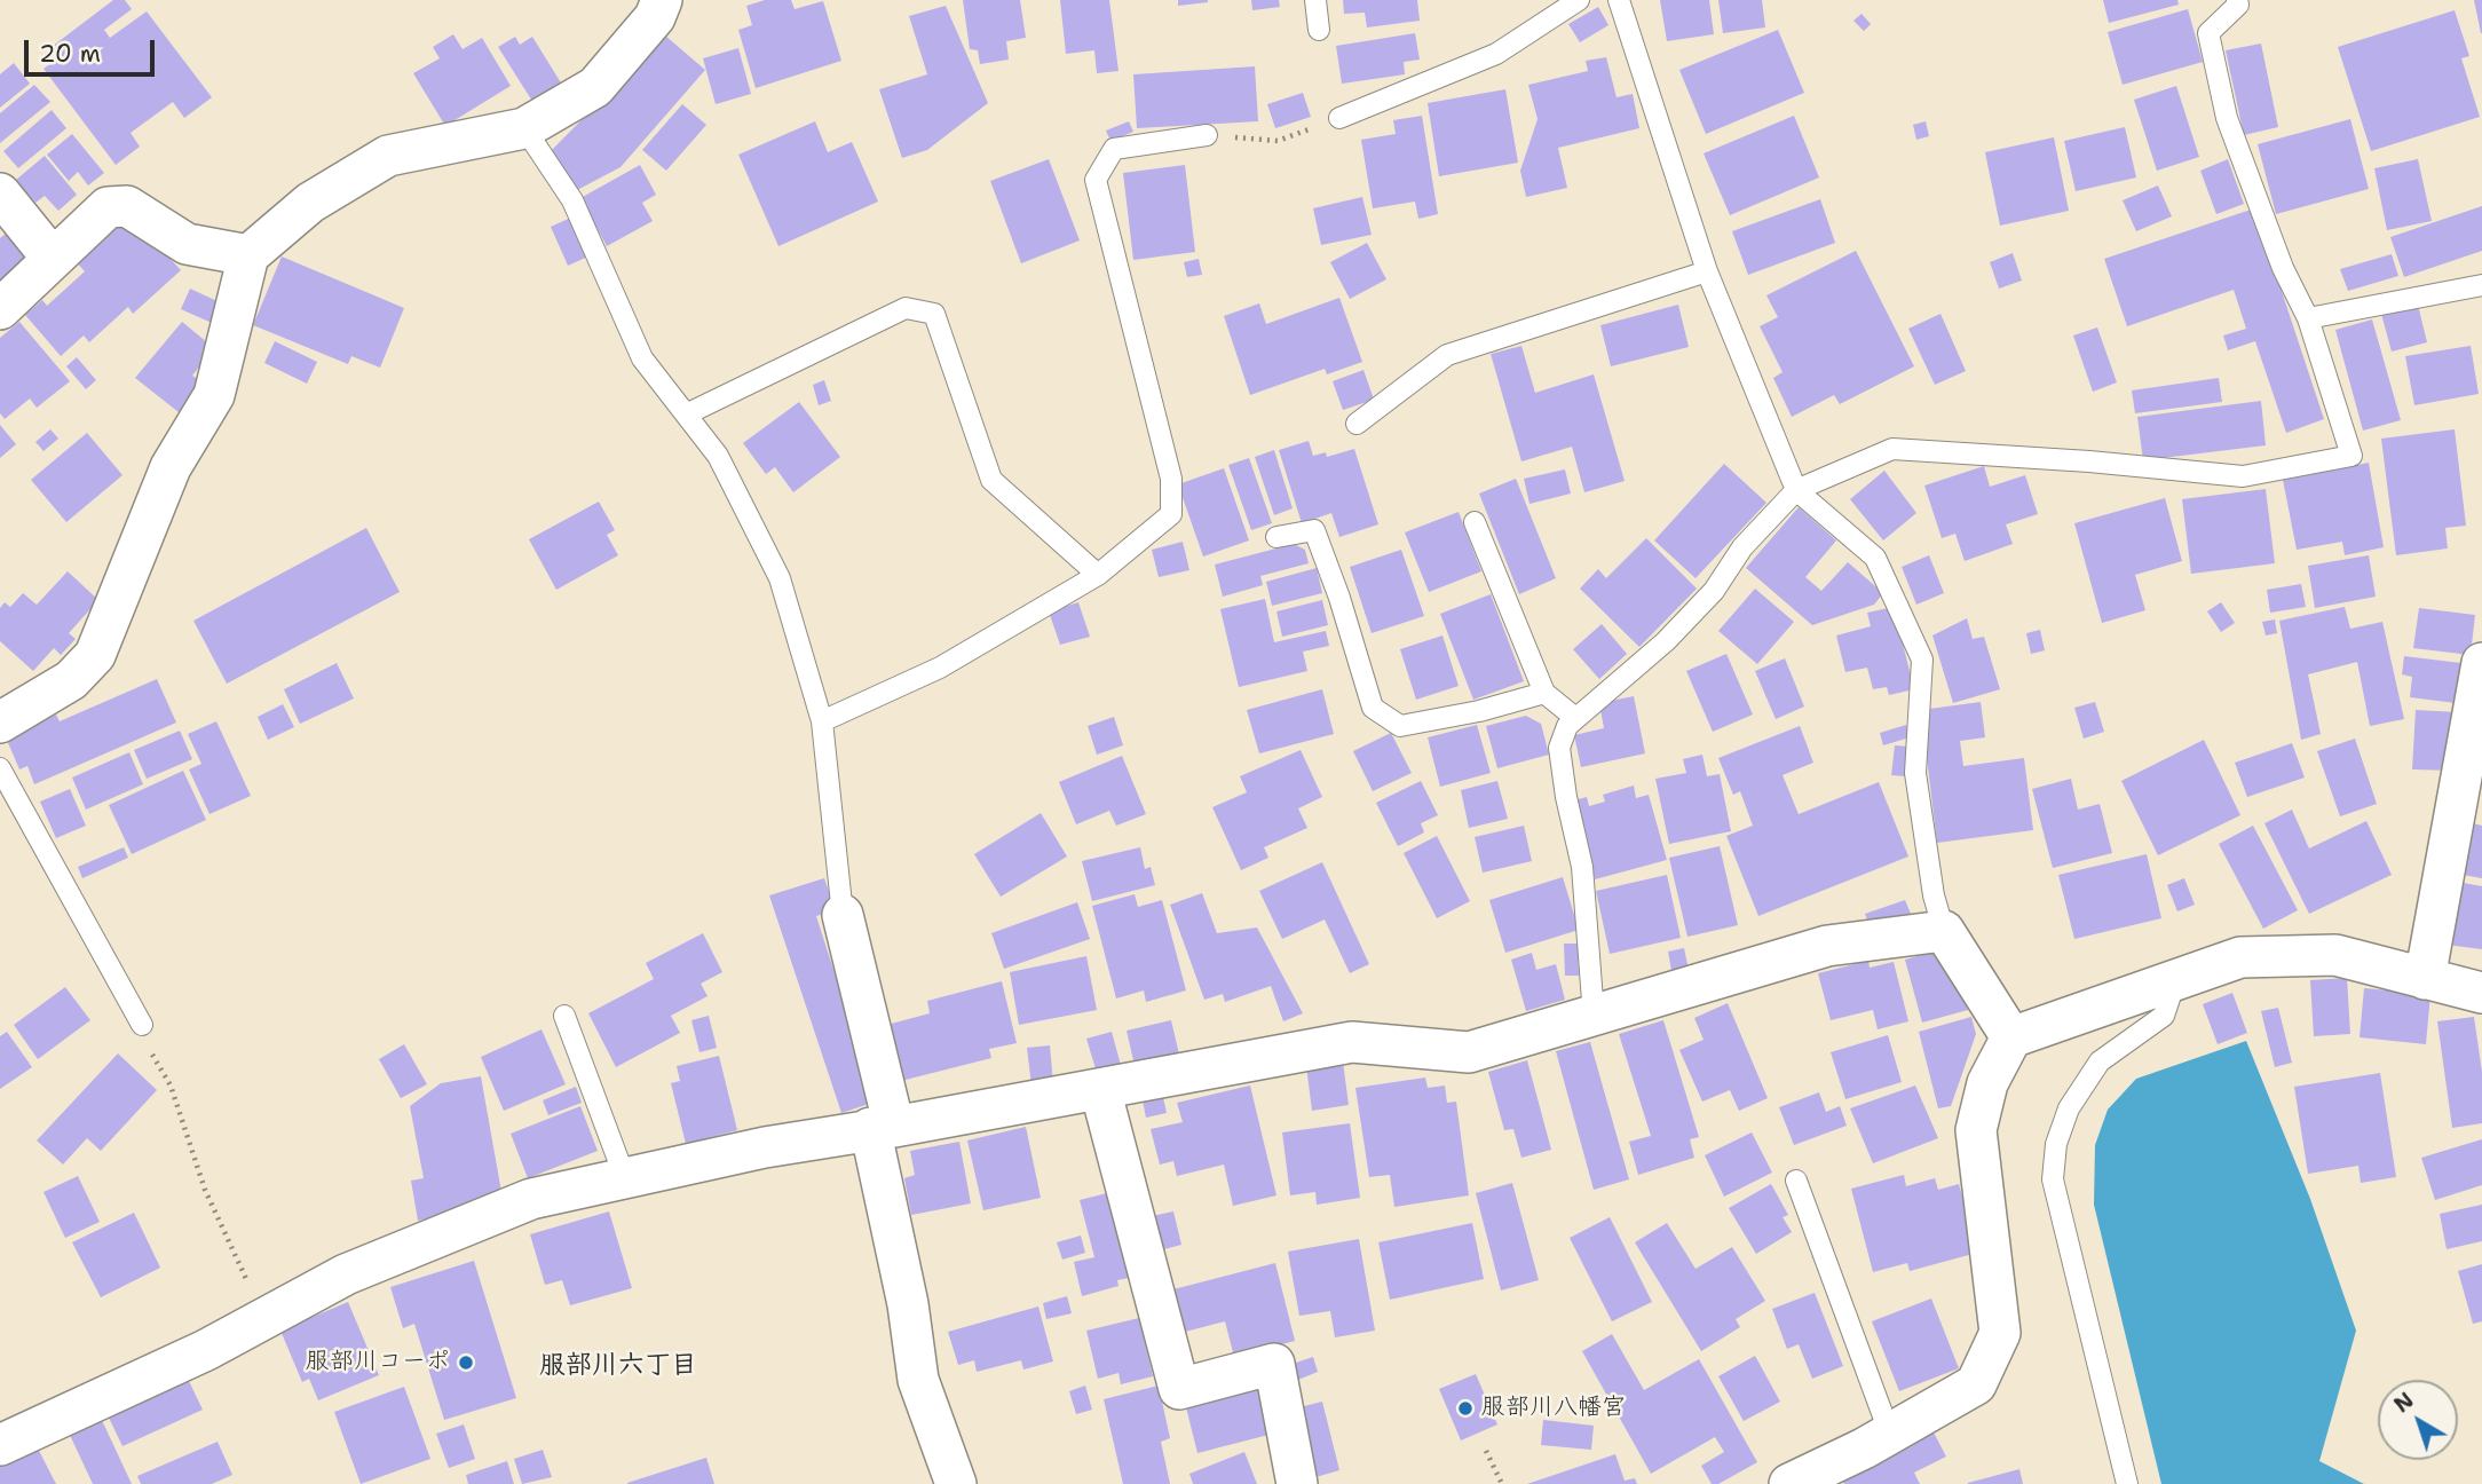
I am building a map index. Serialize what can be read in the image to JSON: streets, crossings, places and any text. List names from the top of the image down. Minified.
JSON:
{"districts":["服部川六丁目"],"places":["服部川コーポ","服部川八幡宮"],"scale_bar":"20 m","north":"top left"}
